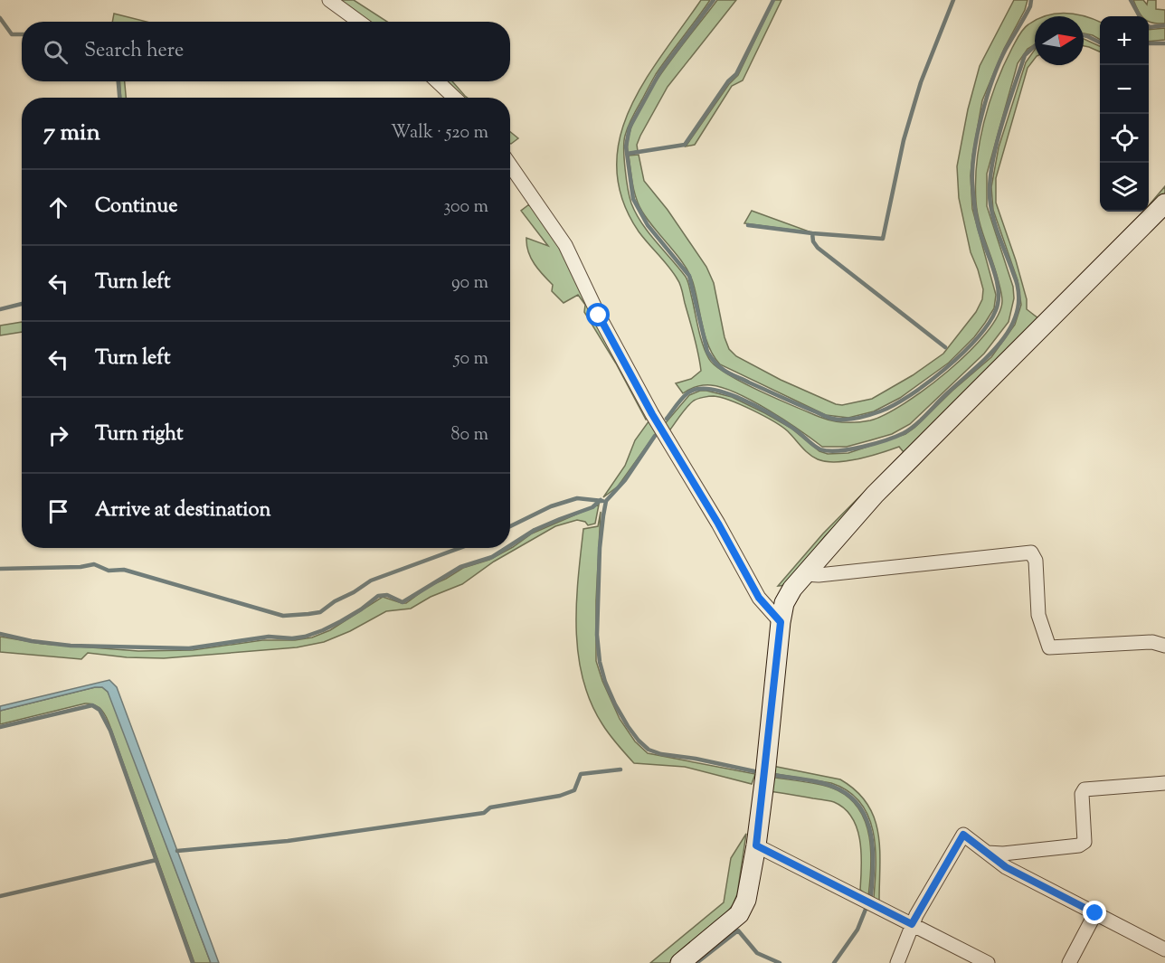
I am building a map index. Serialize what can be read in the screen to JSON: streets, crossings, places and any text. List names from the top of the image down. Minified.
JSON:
{"north":"right","page":{"map_buttons":["+","−"],"search":"Search here","heading":["7 min","Walk · 520 m"],"list":[["Continue","300 m"],["Turn left","90 m"],["Turn left","50 m"],["Turn right","80 m"],"Arrive at destination"]}}
